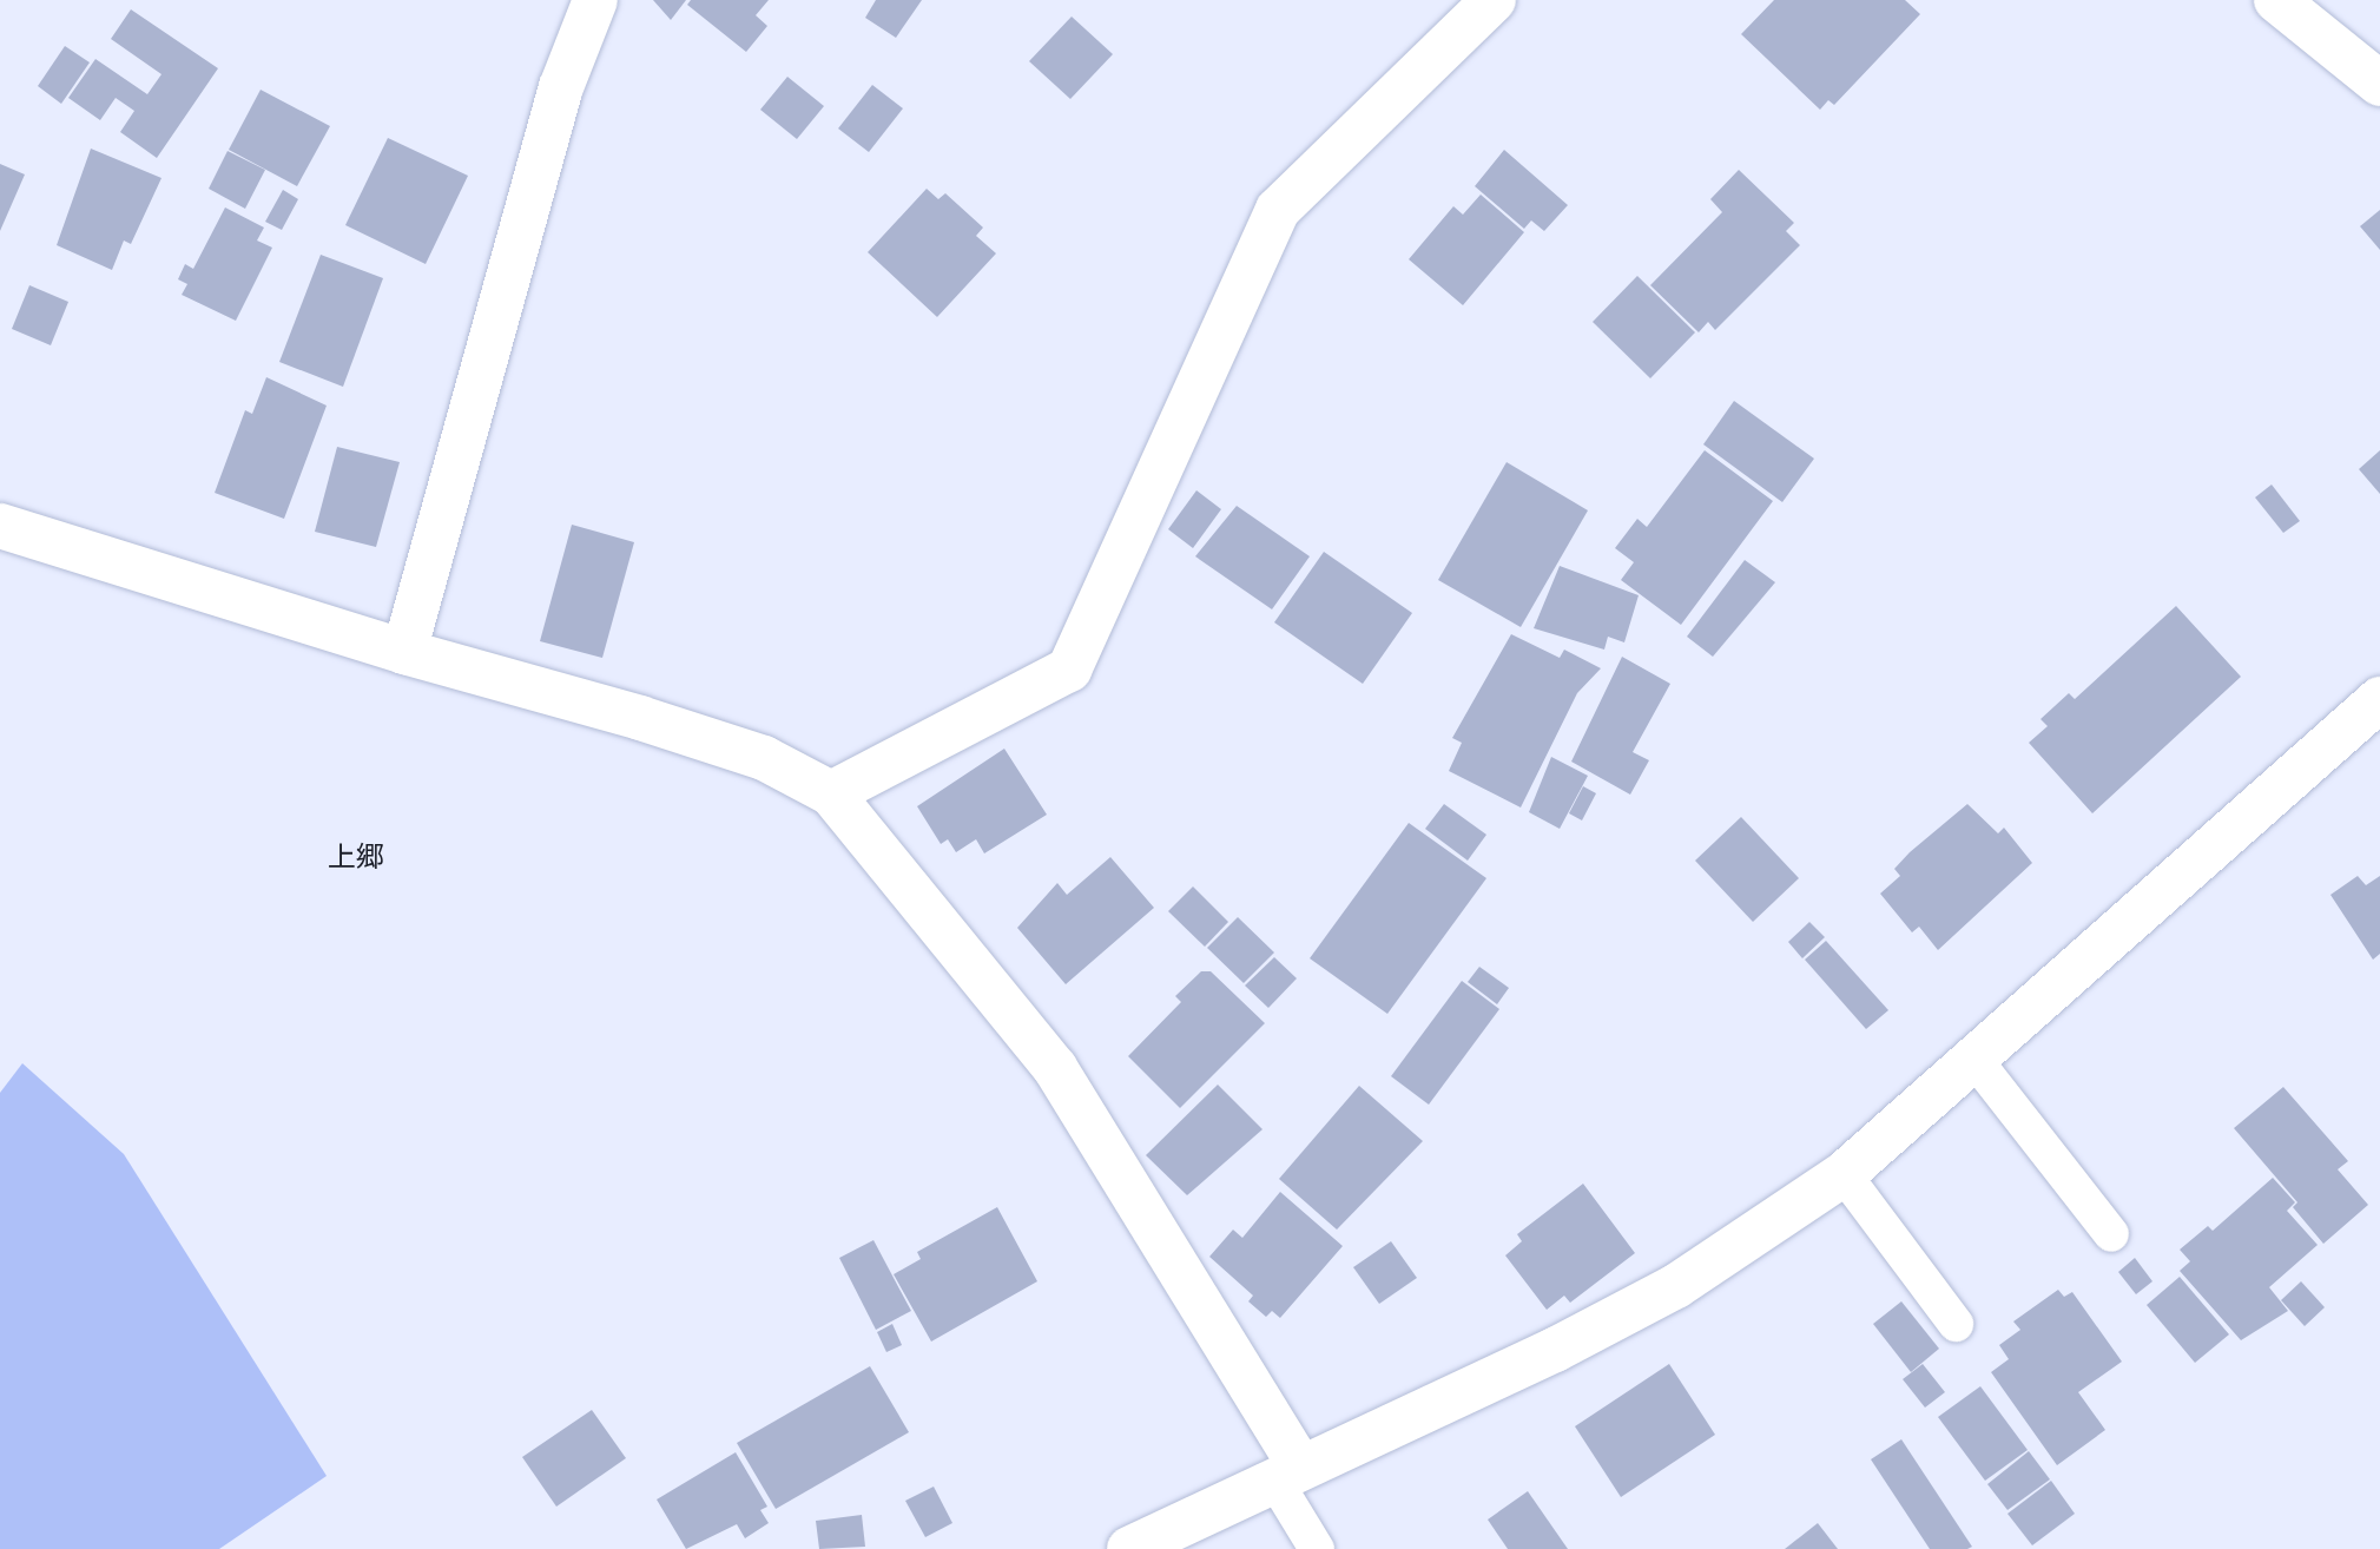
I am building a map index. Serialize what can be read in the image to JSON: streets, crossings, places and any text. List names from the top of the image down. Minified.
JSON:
{"districts":["上郷"]}
